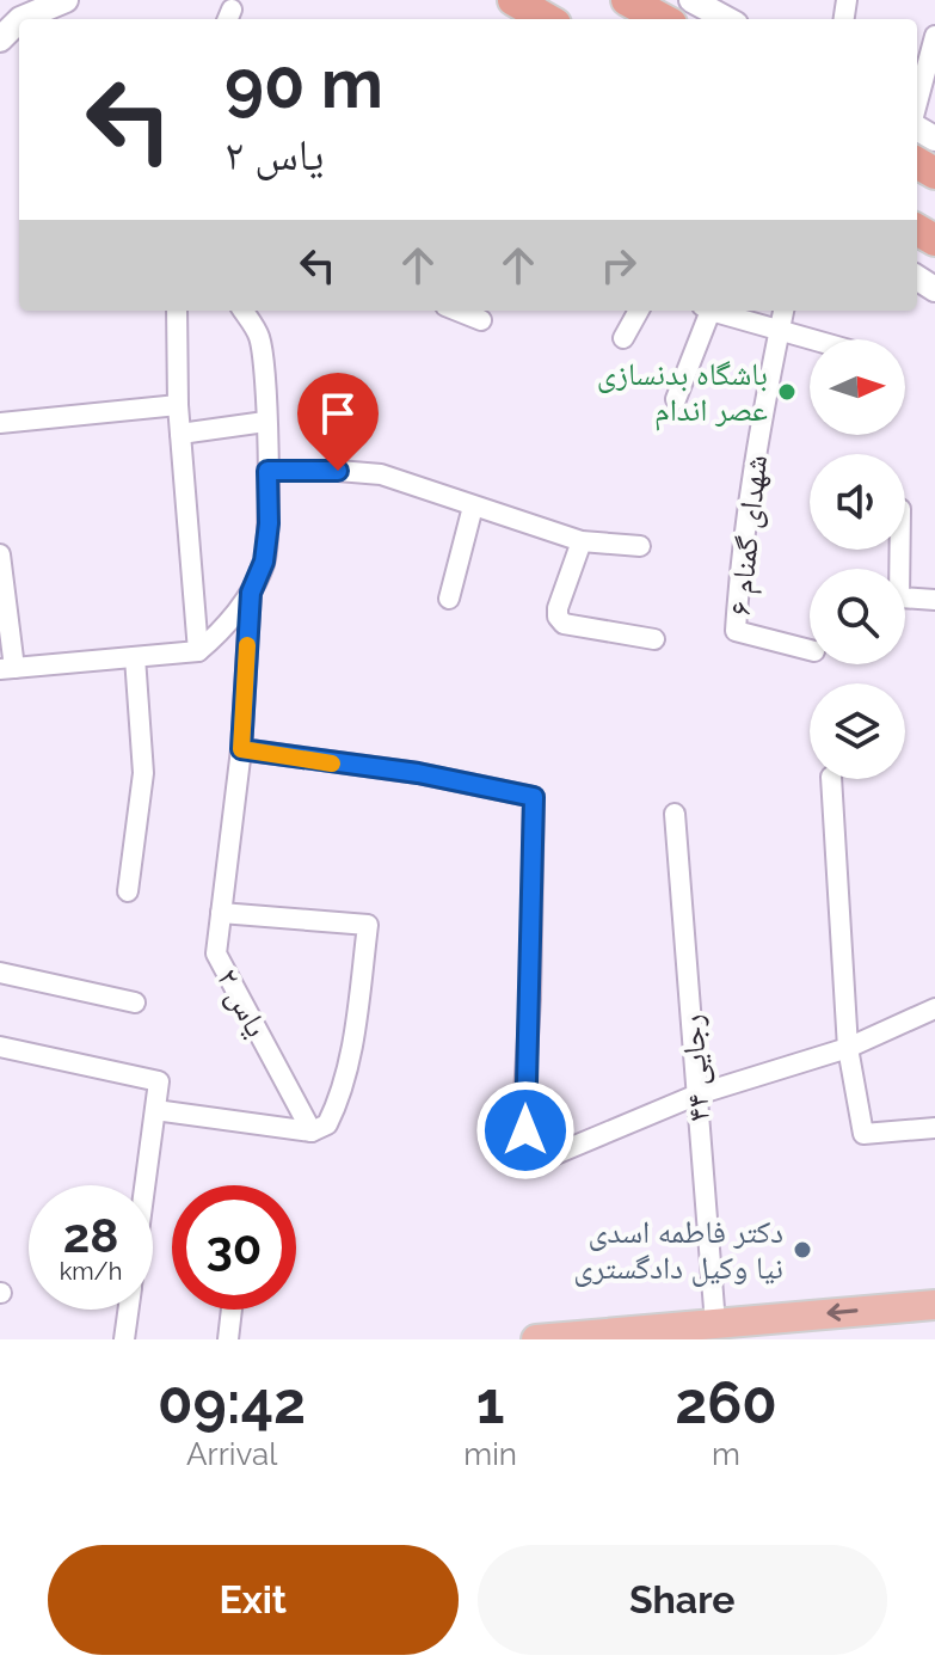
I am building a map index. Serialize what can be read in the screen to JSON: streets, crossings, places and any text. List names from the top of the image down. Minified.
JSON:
{"streets":{"street":["شهدای گمنام ۶","یاس ۲","رجایی ۴۴"]},"places":["باشگاه بدنسازی عصر اندام","دکتر فاطمه اسدی نیا وکیل دادگستری"],"north":"right","page":{"turn":["90 m","یاس ۲"],"speed":"28 km/h","limit":"30","eta":["09:42","Arrival","1","min","260","m"],"buttons":["Exit","Share"]}}
